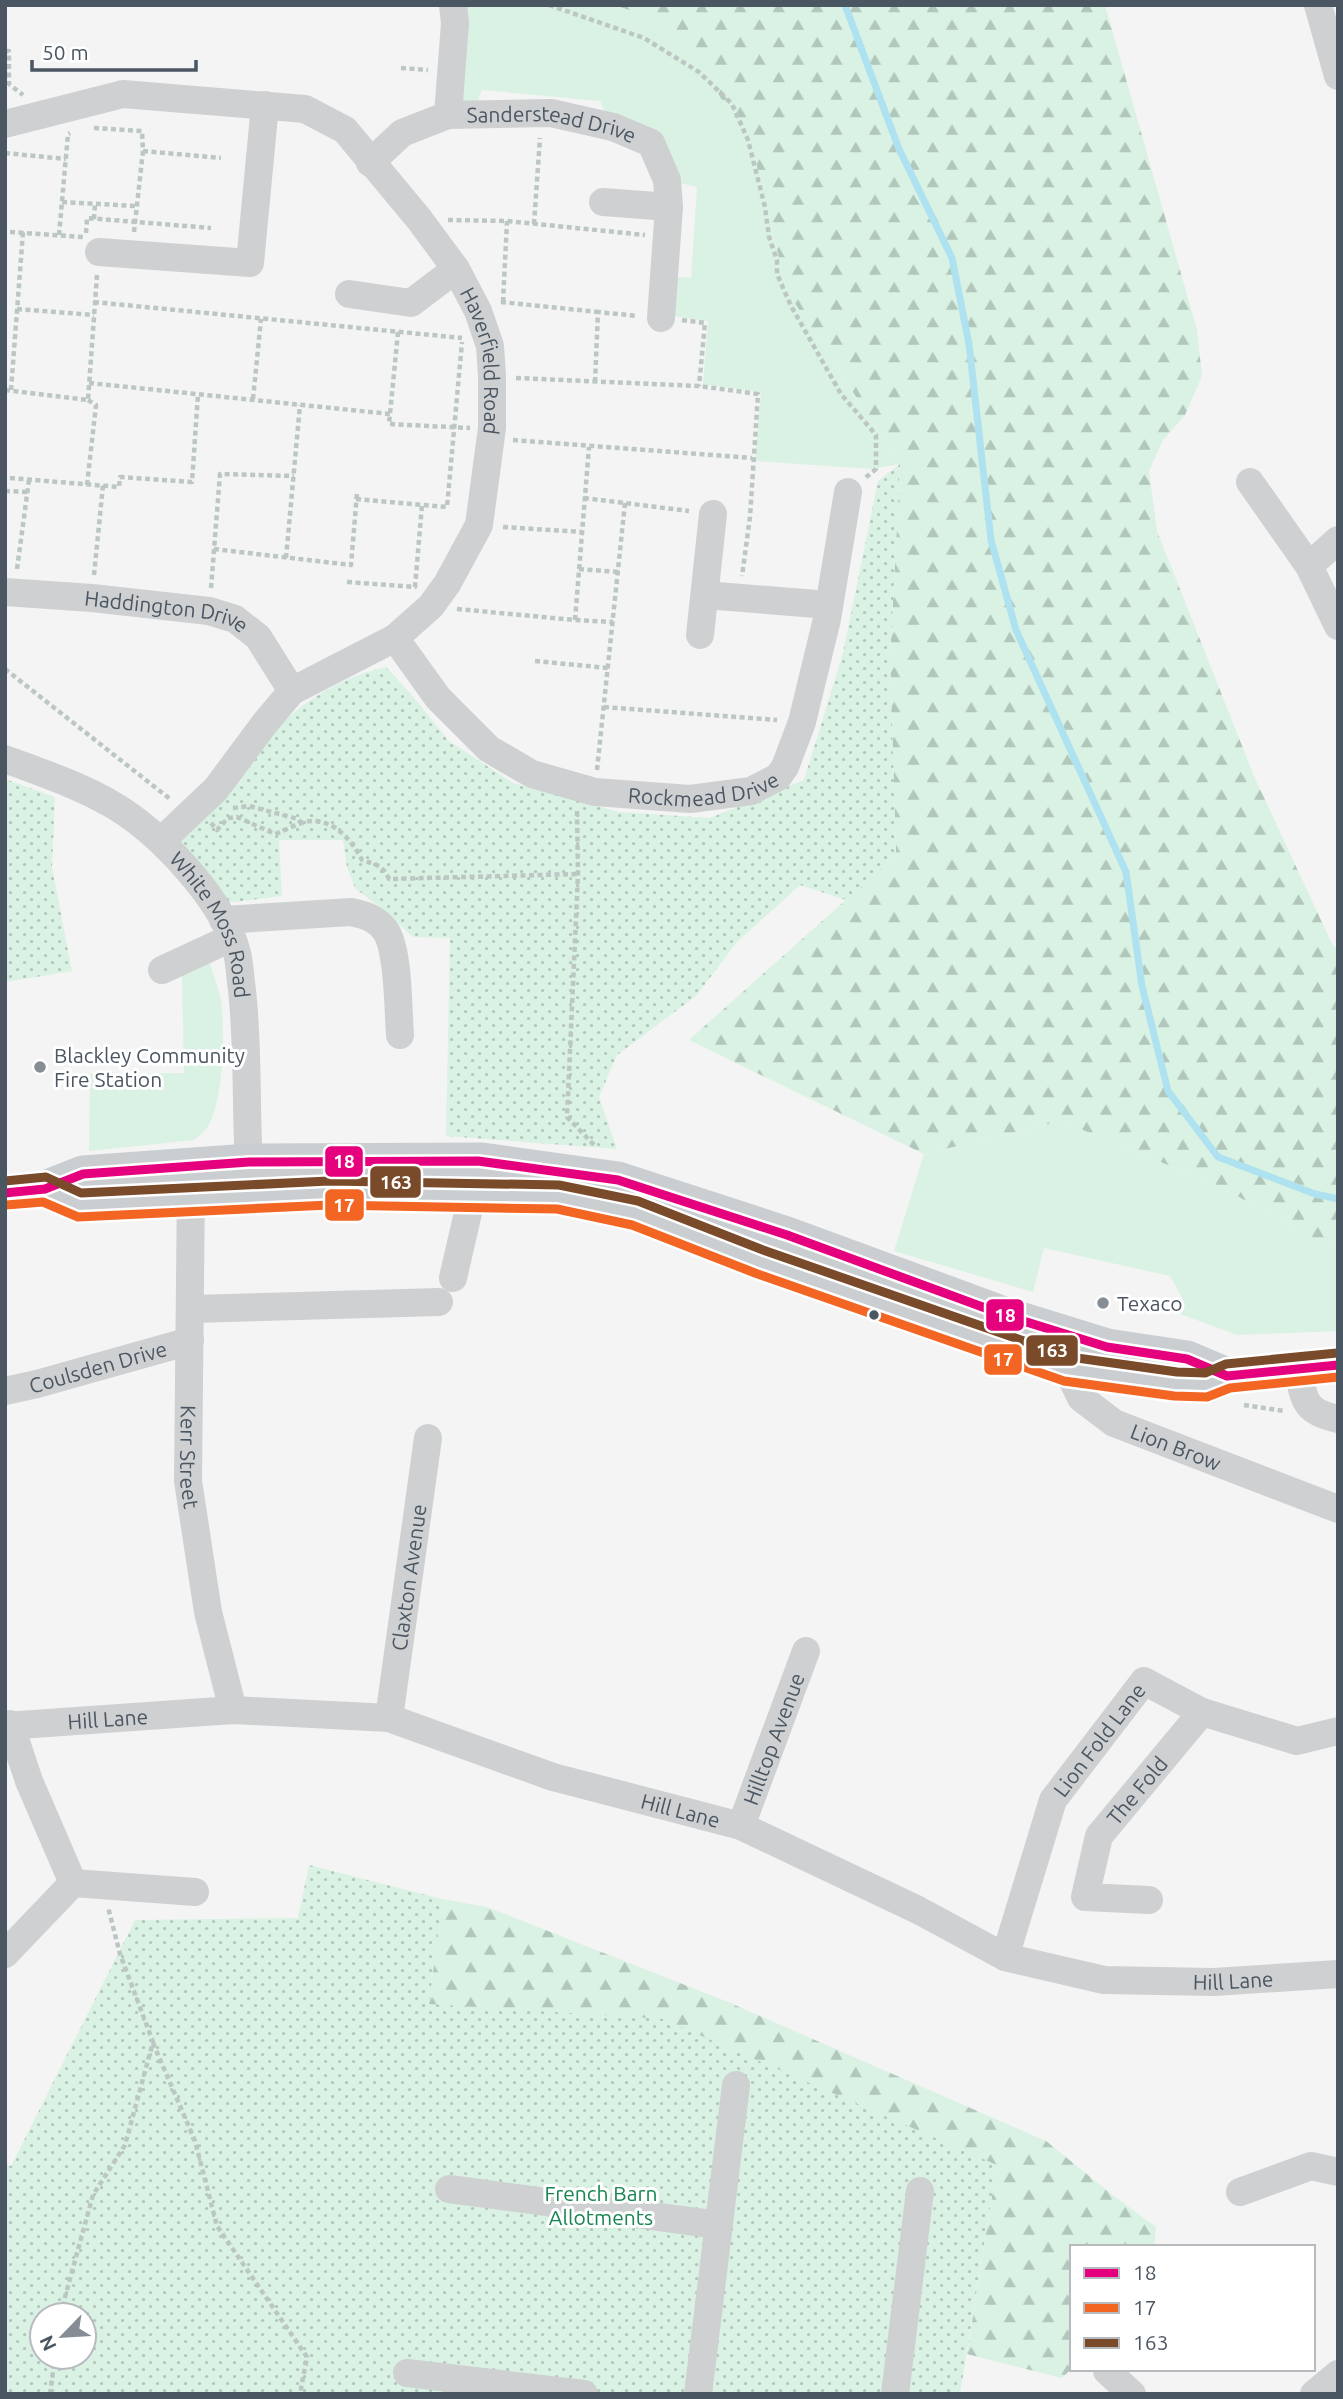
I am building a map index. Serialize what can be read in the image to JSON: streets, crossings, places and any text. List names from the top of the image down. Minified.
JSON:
{"streets":{"street":["Sanderstead Drive","Haverfield Road","Haddington Drive","Rockmead Drive","White Moss Road","Coulsden Drive","Lion Brow","Kerr Street","Claxton Avenue","Hill Lane","Hilltop Avenue","Lion Fold Lane","The Fold"]},"crossings":[["Sanderstead Drive","Haverfield Road"],["Haverfield Road","Haddington Drive"],["Haverfield Road","Rockmead Drive"],["Haverfield Road","White Moss Road"],["Coulsden Drive","Kerr Street"],["Kerr Street","Hill Lane"],["Claxton Avenue","Hill Lane"],["Hill Lane","Hilltop Avenue"],["Hill Lane","Lion Fold Lane"],["Lion Fold Lane","The Fold"]],"parks":["French Barn Allotments"],"places":["Blackley Community Fire Station","Texaco"],"lines":["transit line 18","transit line 163","transit line 17"],"legend":["18","17","163"],"scale_bar":"50 m","north":"bottom left"}
